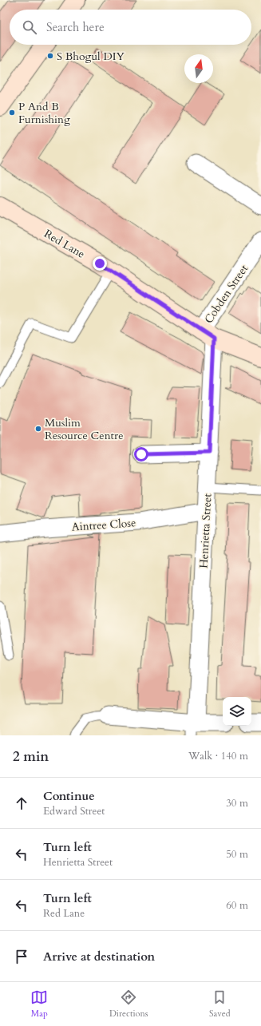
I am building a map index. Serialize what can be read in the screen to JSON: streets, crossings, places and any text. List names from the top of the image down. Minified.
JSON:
{"streets":{"street":["Red Lane","Cobden Street","Aintree Close","Henrietta Street"]},"crossings":[["Red Lane","Cobden Street"],["Red Lane","Henrietta Street"],["Cobden Street","Henrietta Street"],["Aintree Close","Henrietta Street"]],"places":["S Bhogul DIY","P And B Furnishing","Muslim Resource Centre"],"north":"top","page":{"search":"Search here","heading":["2 min","Walk · 140 m"],"list":[["Continue","Edward Street","30 m"],["Turn left","Henrietta Street","50 m"],["Turn left","Red Lane","60 m"],"Arrive at destination"],"nav":["Map","Directions","Saved"]}}
